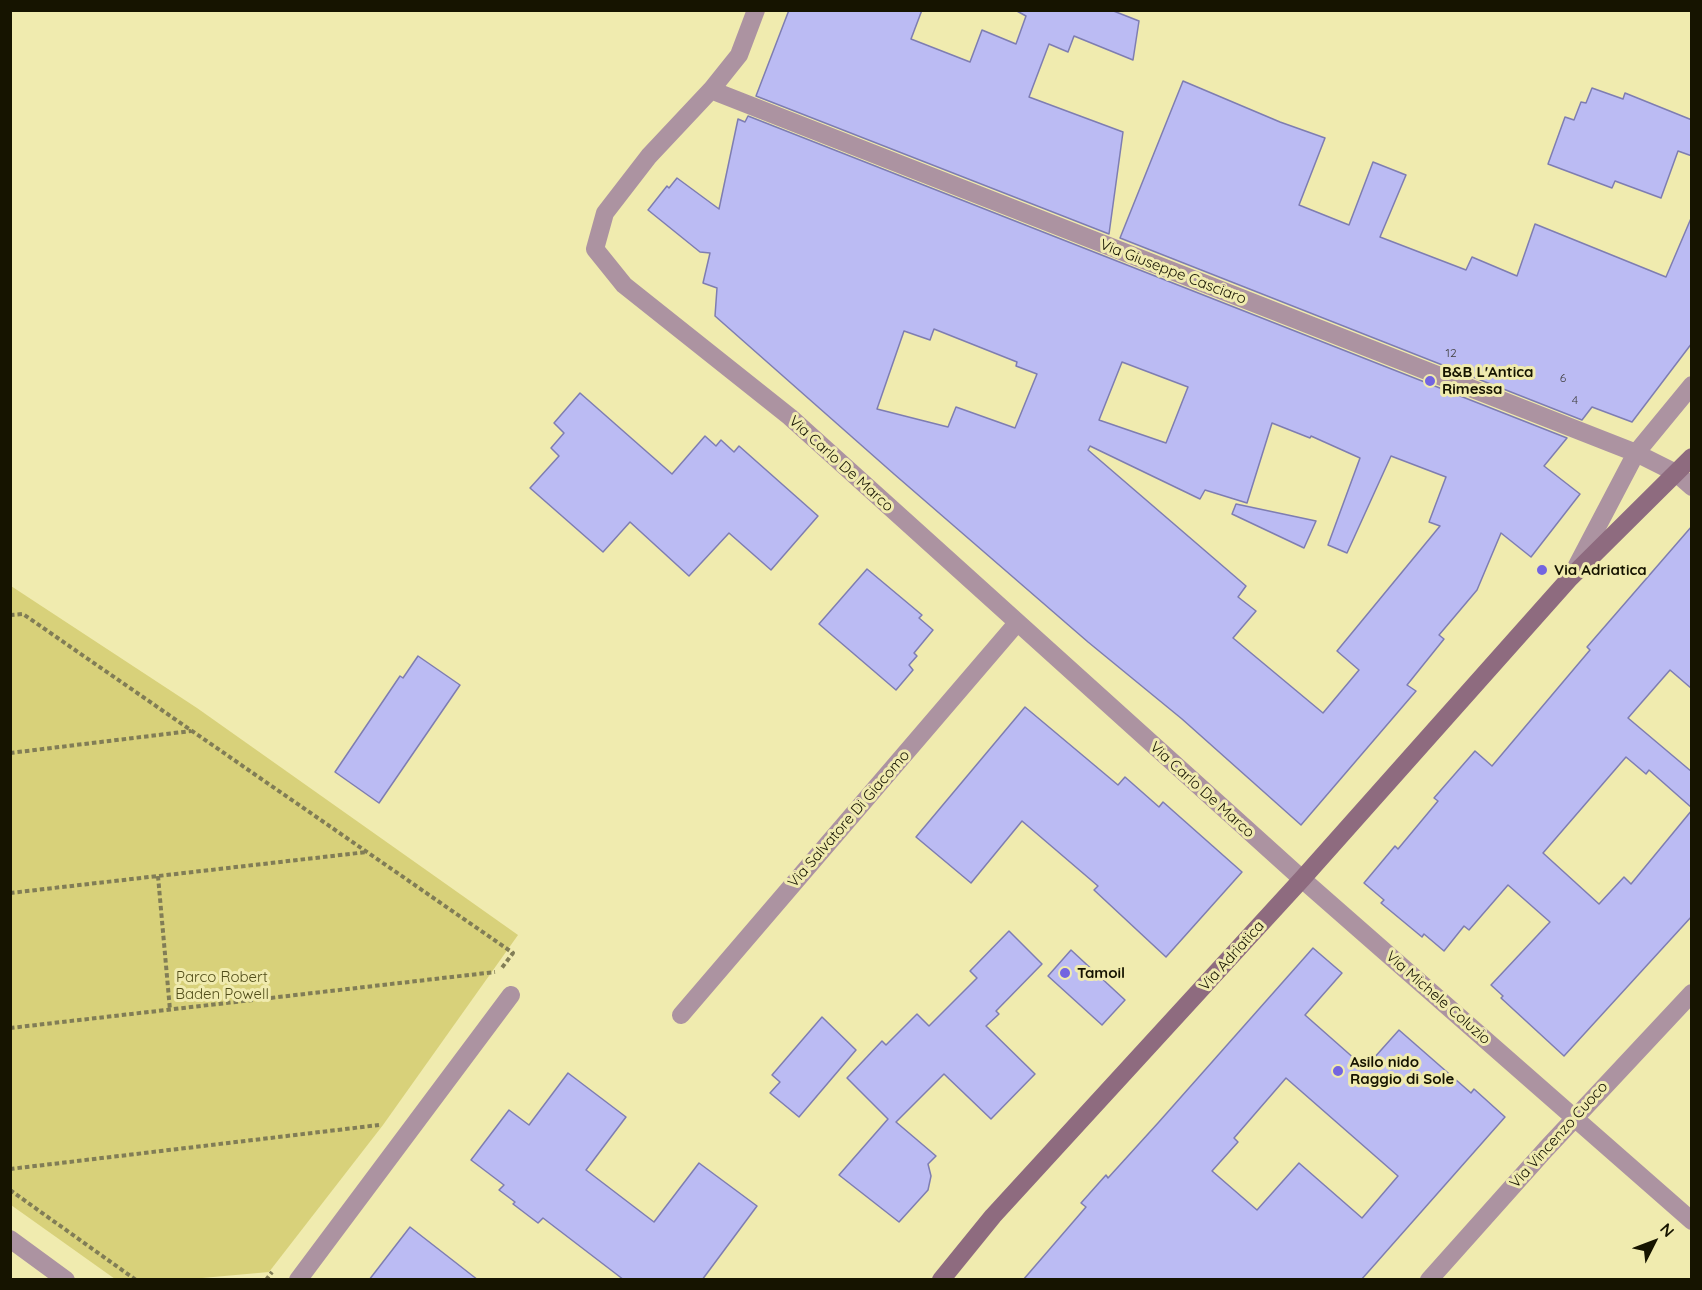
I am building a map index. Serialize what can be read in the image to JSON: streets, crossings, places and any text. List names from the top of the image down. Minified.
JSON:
{"streets":{"street":["Via Giuseppe Casciaro","Via Carlo De Marco","Via Salvatore Di Giacomo","Via Adriatica","Via Michele Coluzio","Via Vincenzo Cuoco"]},"crossings":[["Via Giuseppe Casciaro","Via Carlo De Marco"],["Via Giuseppe Casciaro","Via Adriatica"],["Via Carlo De Marco","Via Salvatore Di Giacomo"],["Via Carlo De Marco","Via Adriatica"],["Via Carlo De Marco","Via Michele Coluzio"],["Via Adriatica","Via Michele Coluzio"],["Via Michele Coluzio","Via Vincenzo Cuoco"]],"parks":["Parco Robert Baden Powell"],"places":["B&B L'Antica Rimessa","Via Adriatica","Tamoil","Asilo nido Raggio di Sole"],"house_numbers":["12","6","4"],"north":"top right"}
